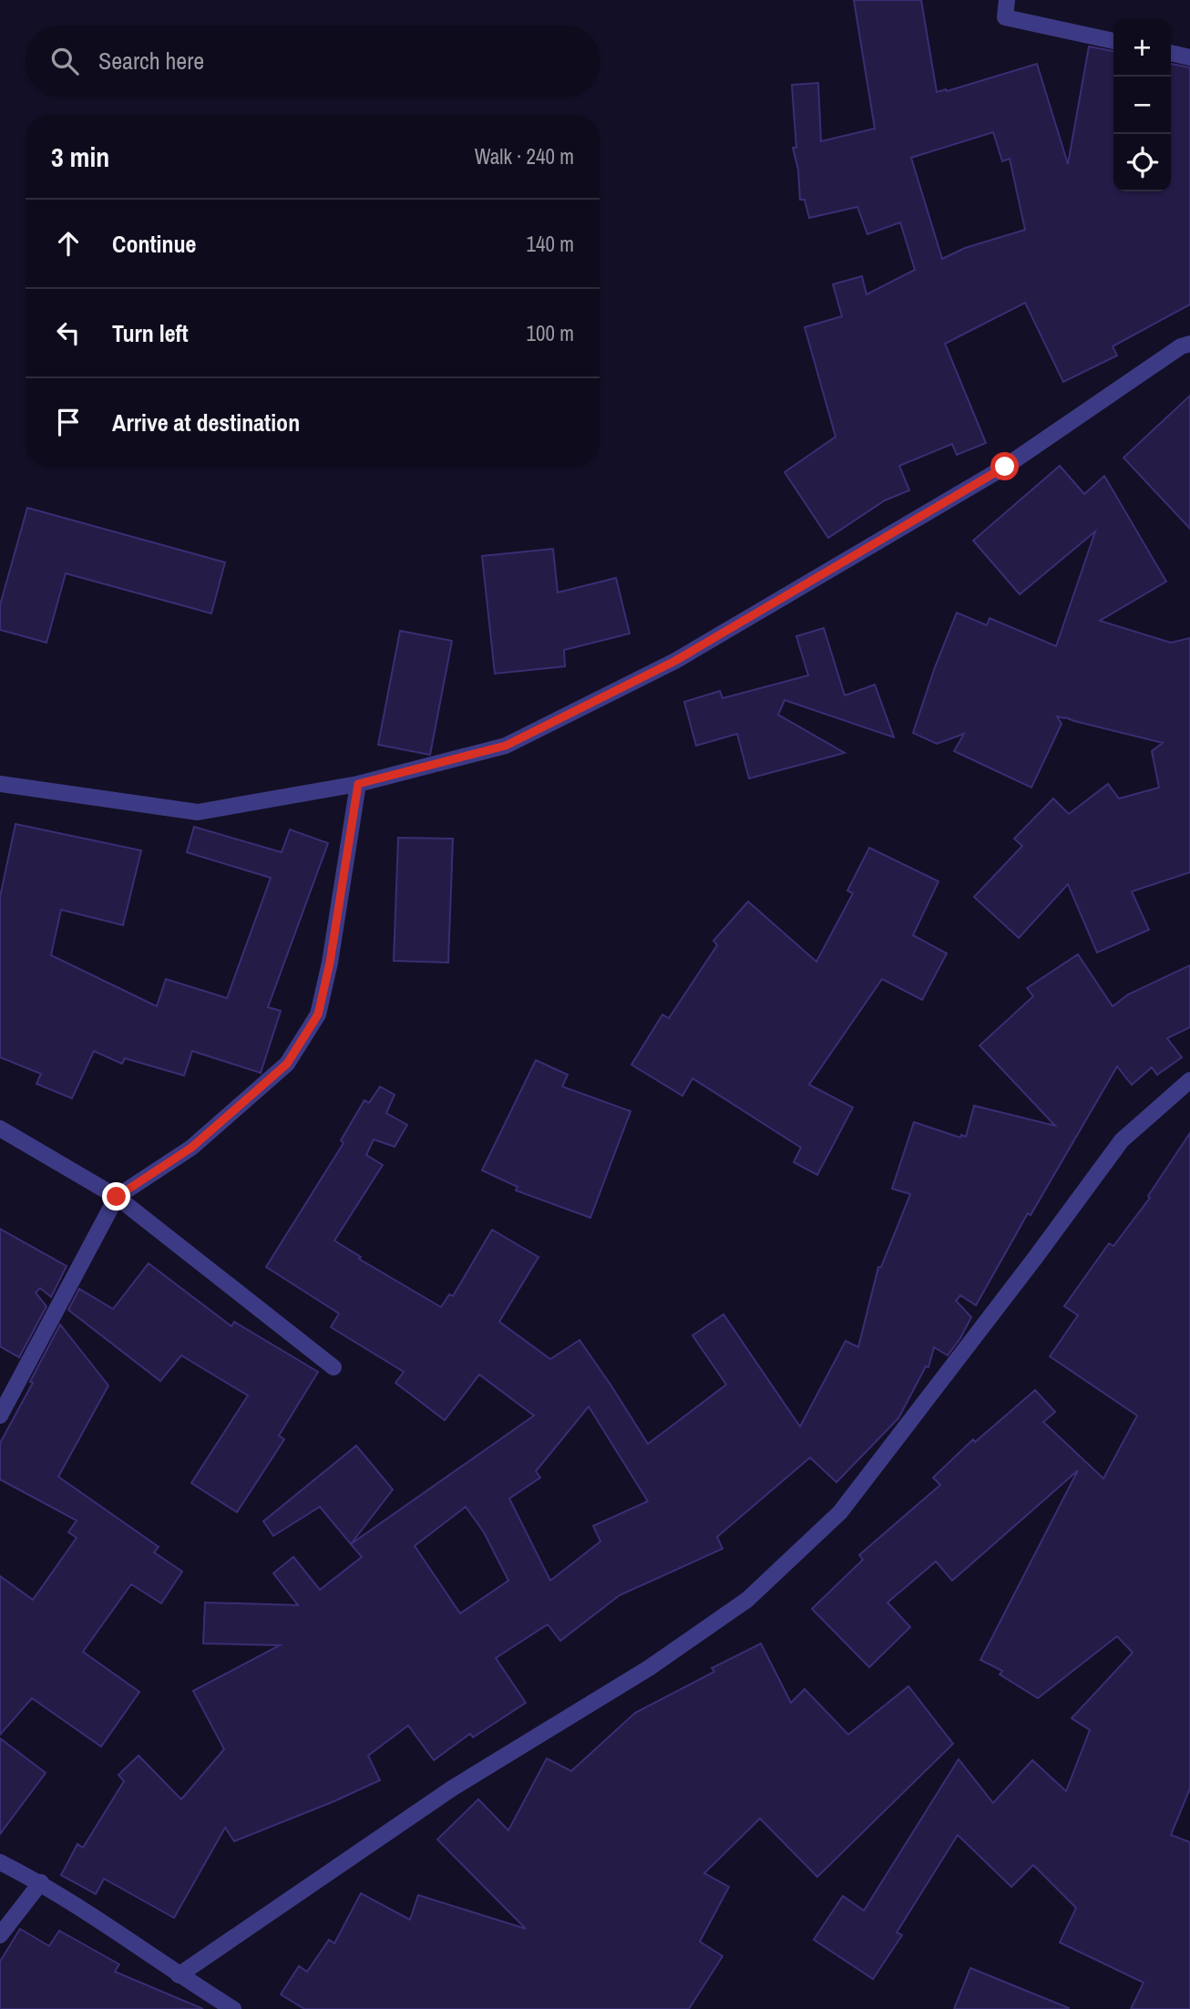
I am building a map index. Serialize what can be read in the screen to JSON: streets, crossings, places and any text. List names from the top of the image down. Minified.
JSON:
{"page":{"map_buttons":["+","−"],"search":"Search here","heading":["3 min","Walk · 240 m"],"list":[["Continue","140 m"],["Turn left","100 m"],"Arrive at destination"]}}
